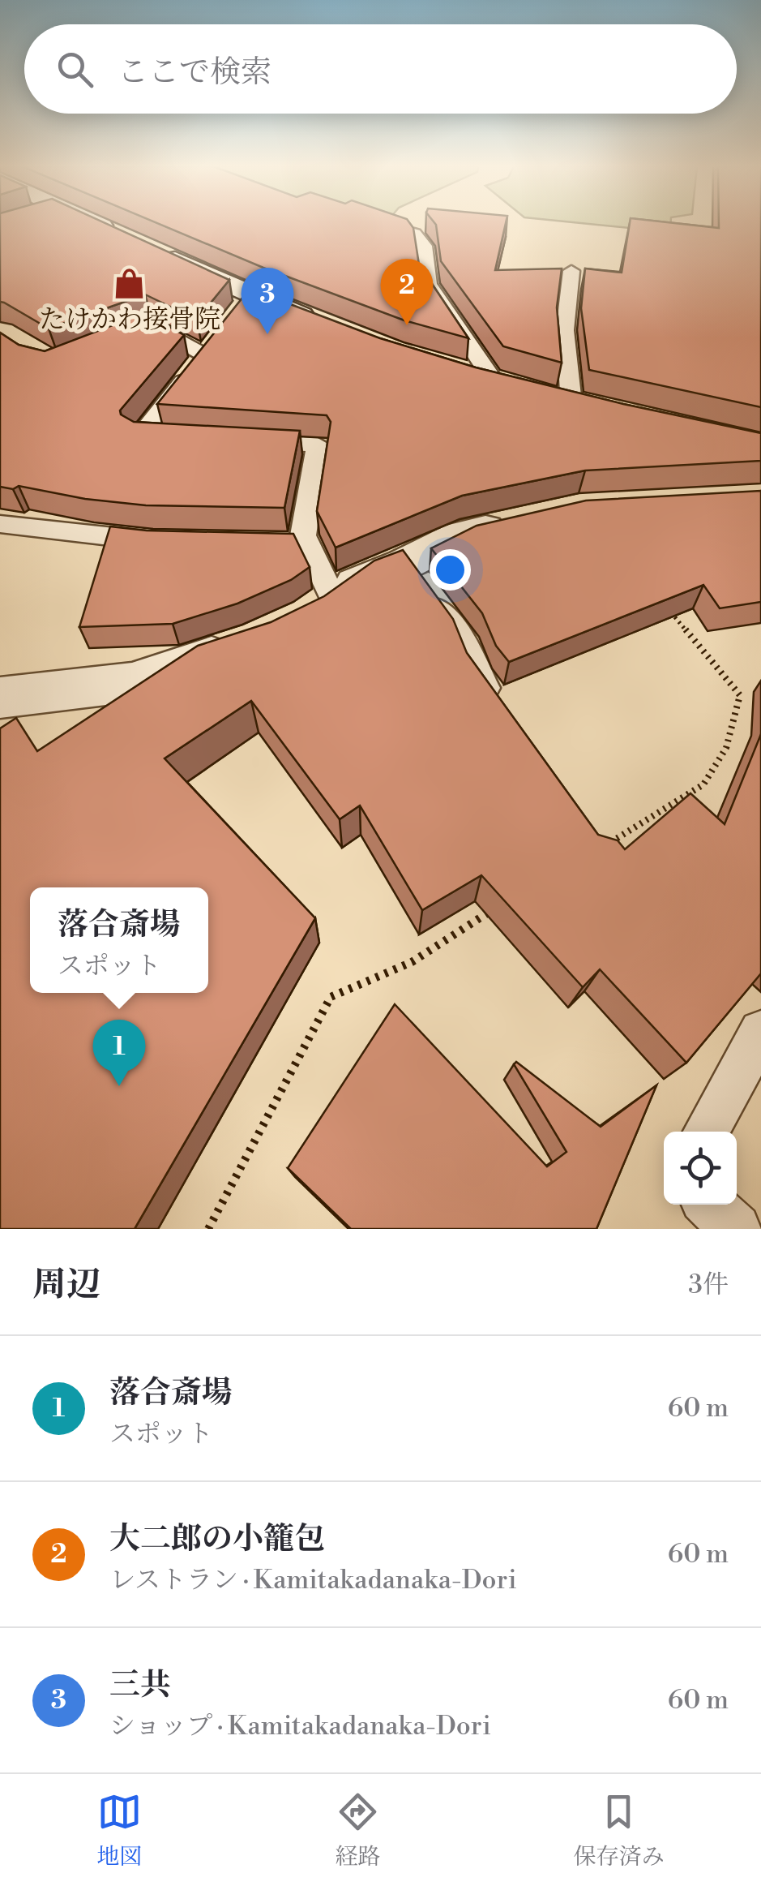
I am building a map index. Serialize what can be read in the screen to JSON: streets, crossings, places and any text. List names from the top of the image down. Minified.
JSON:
{"places":{"shop":["たけかわ接骨院"]},"page":{"search":"ここで検索","pins":["2","3","1"],"popup":["落合斎場","スポット"],"heading":["周辺","3件"],"list":[{"mark":"1","name":"落合斎場","note":"スポット","value":"60 m"},{"mark":"2","name":"大二郎の小籠包","note":"レストラン · Kamitakadanaka-Dori","value":"60 m"},{"mark":"3","name":"三共","note":"ショップ · Kamitakadanaka-Dori","value":"60 m"}],"nav":["地図","経路","保存済み"]}}
